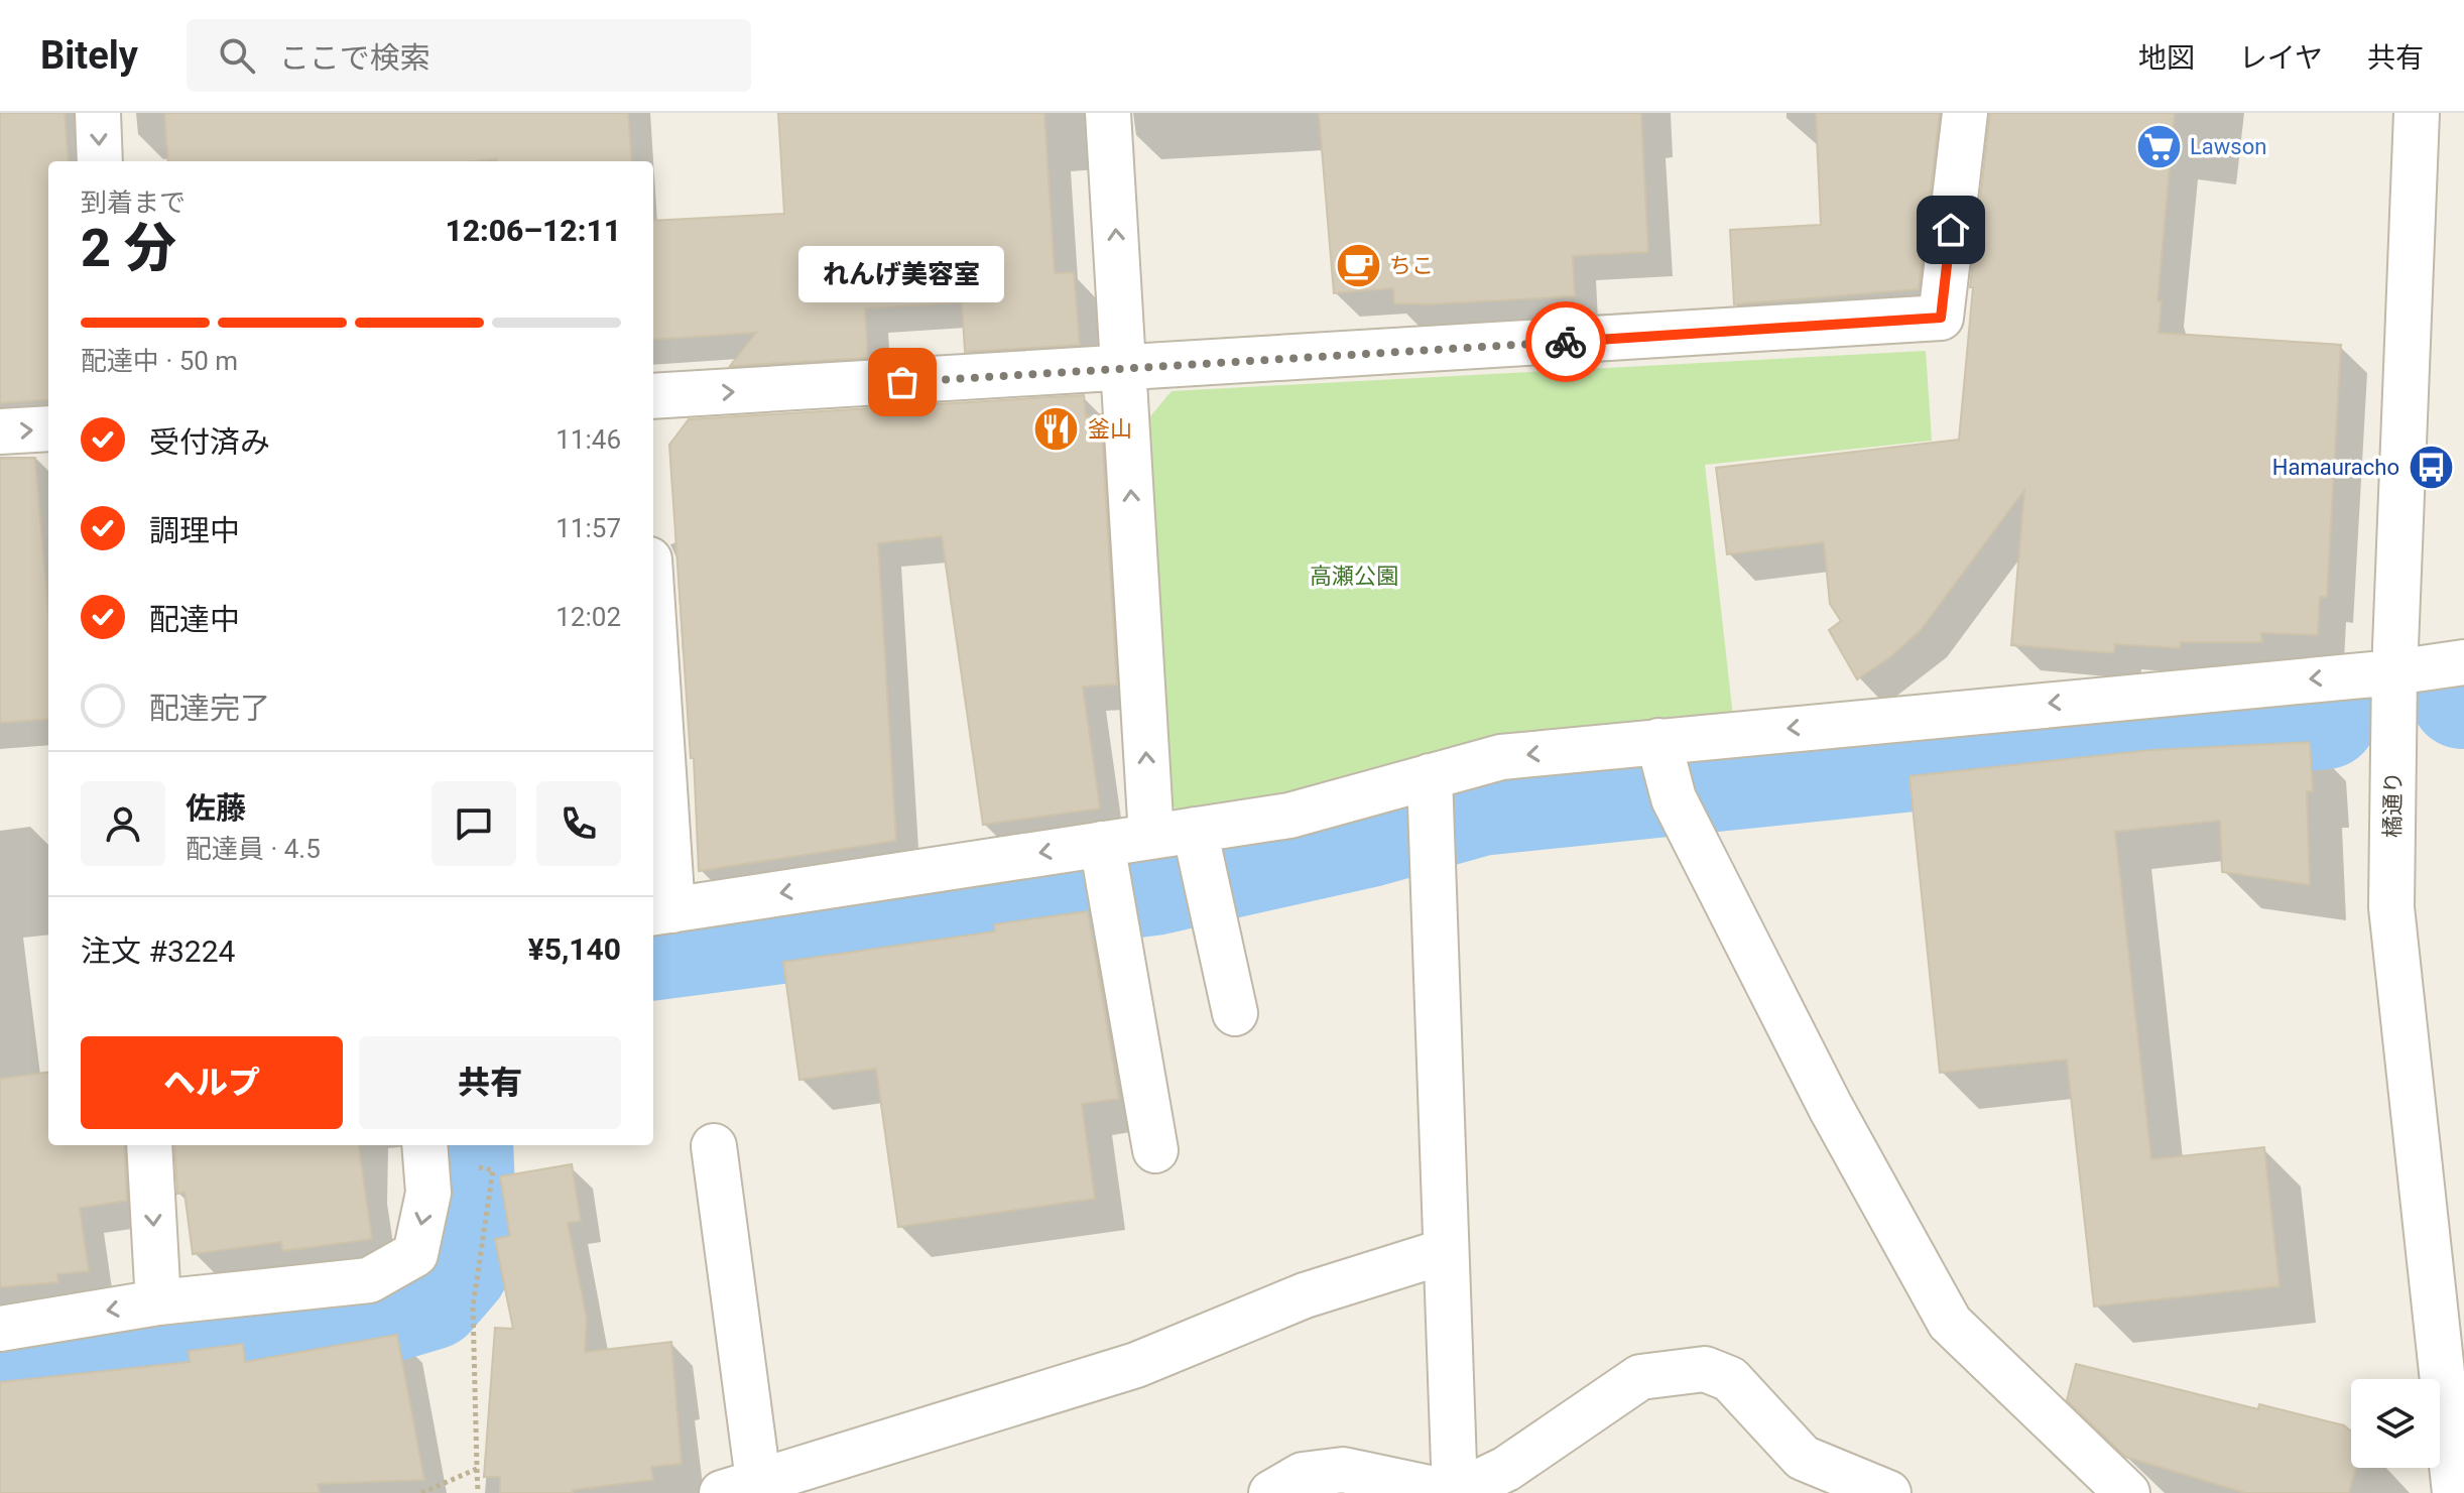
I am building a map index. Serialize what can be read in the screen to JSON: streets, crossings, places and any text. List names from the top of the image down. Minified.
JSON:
{"streets":{"street":["橘通り"]},"parks":["高瀬公園"],"places":{"supermarket":["Lawson"],"cafe":["ちこ"],"other":["れんげ美容室"],"restaurant":["釜山"],"bus stop":["Hamauracho"]},"page":{"header":"Bitely","search":"ここで検索","nav":["地図","レイヤ","共有"],"heading":["2 分","到着まで","12:06–12:11"],"panel":["佐藤","配達員 · 4.5","注文 #3224","¥5,140"],"bubble":"れんげ美容室","bar":"配達中 · 50 m","list":[["受付済み","11:46"],["調理中","11:57"],["配達中","12:02"],"配達完了"],"buttons":["ヘルプ","共有"]}}
